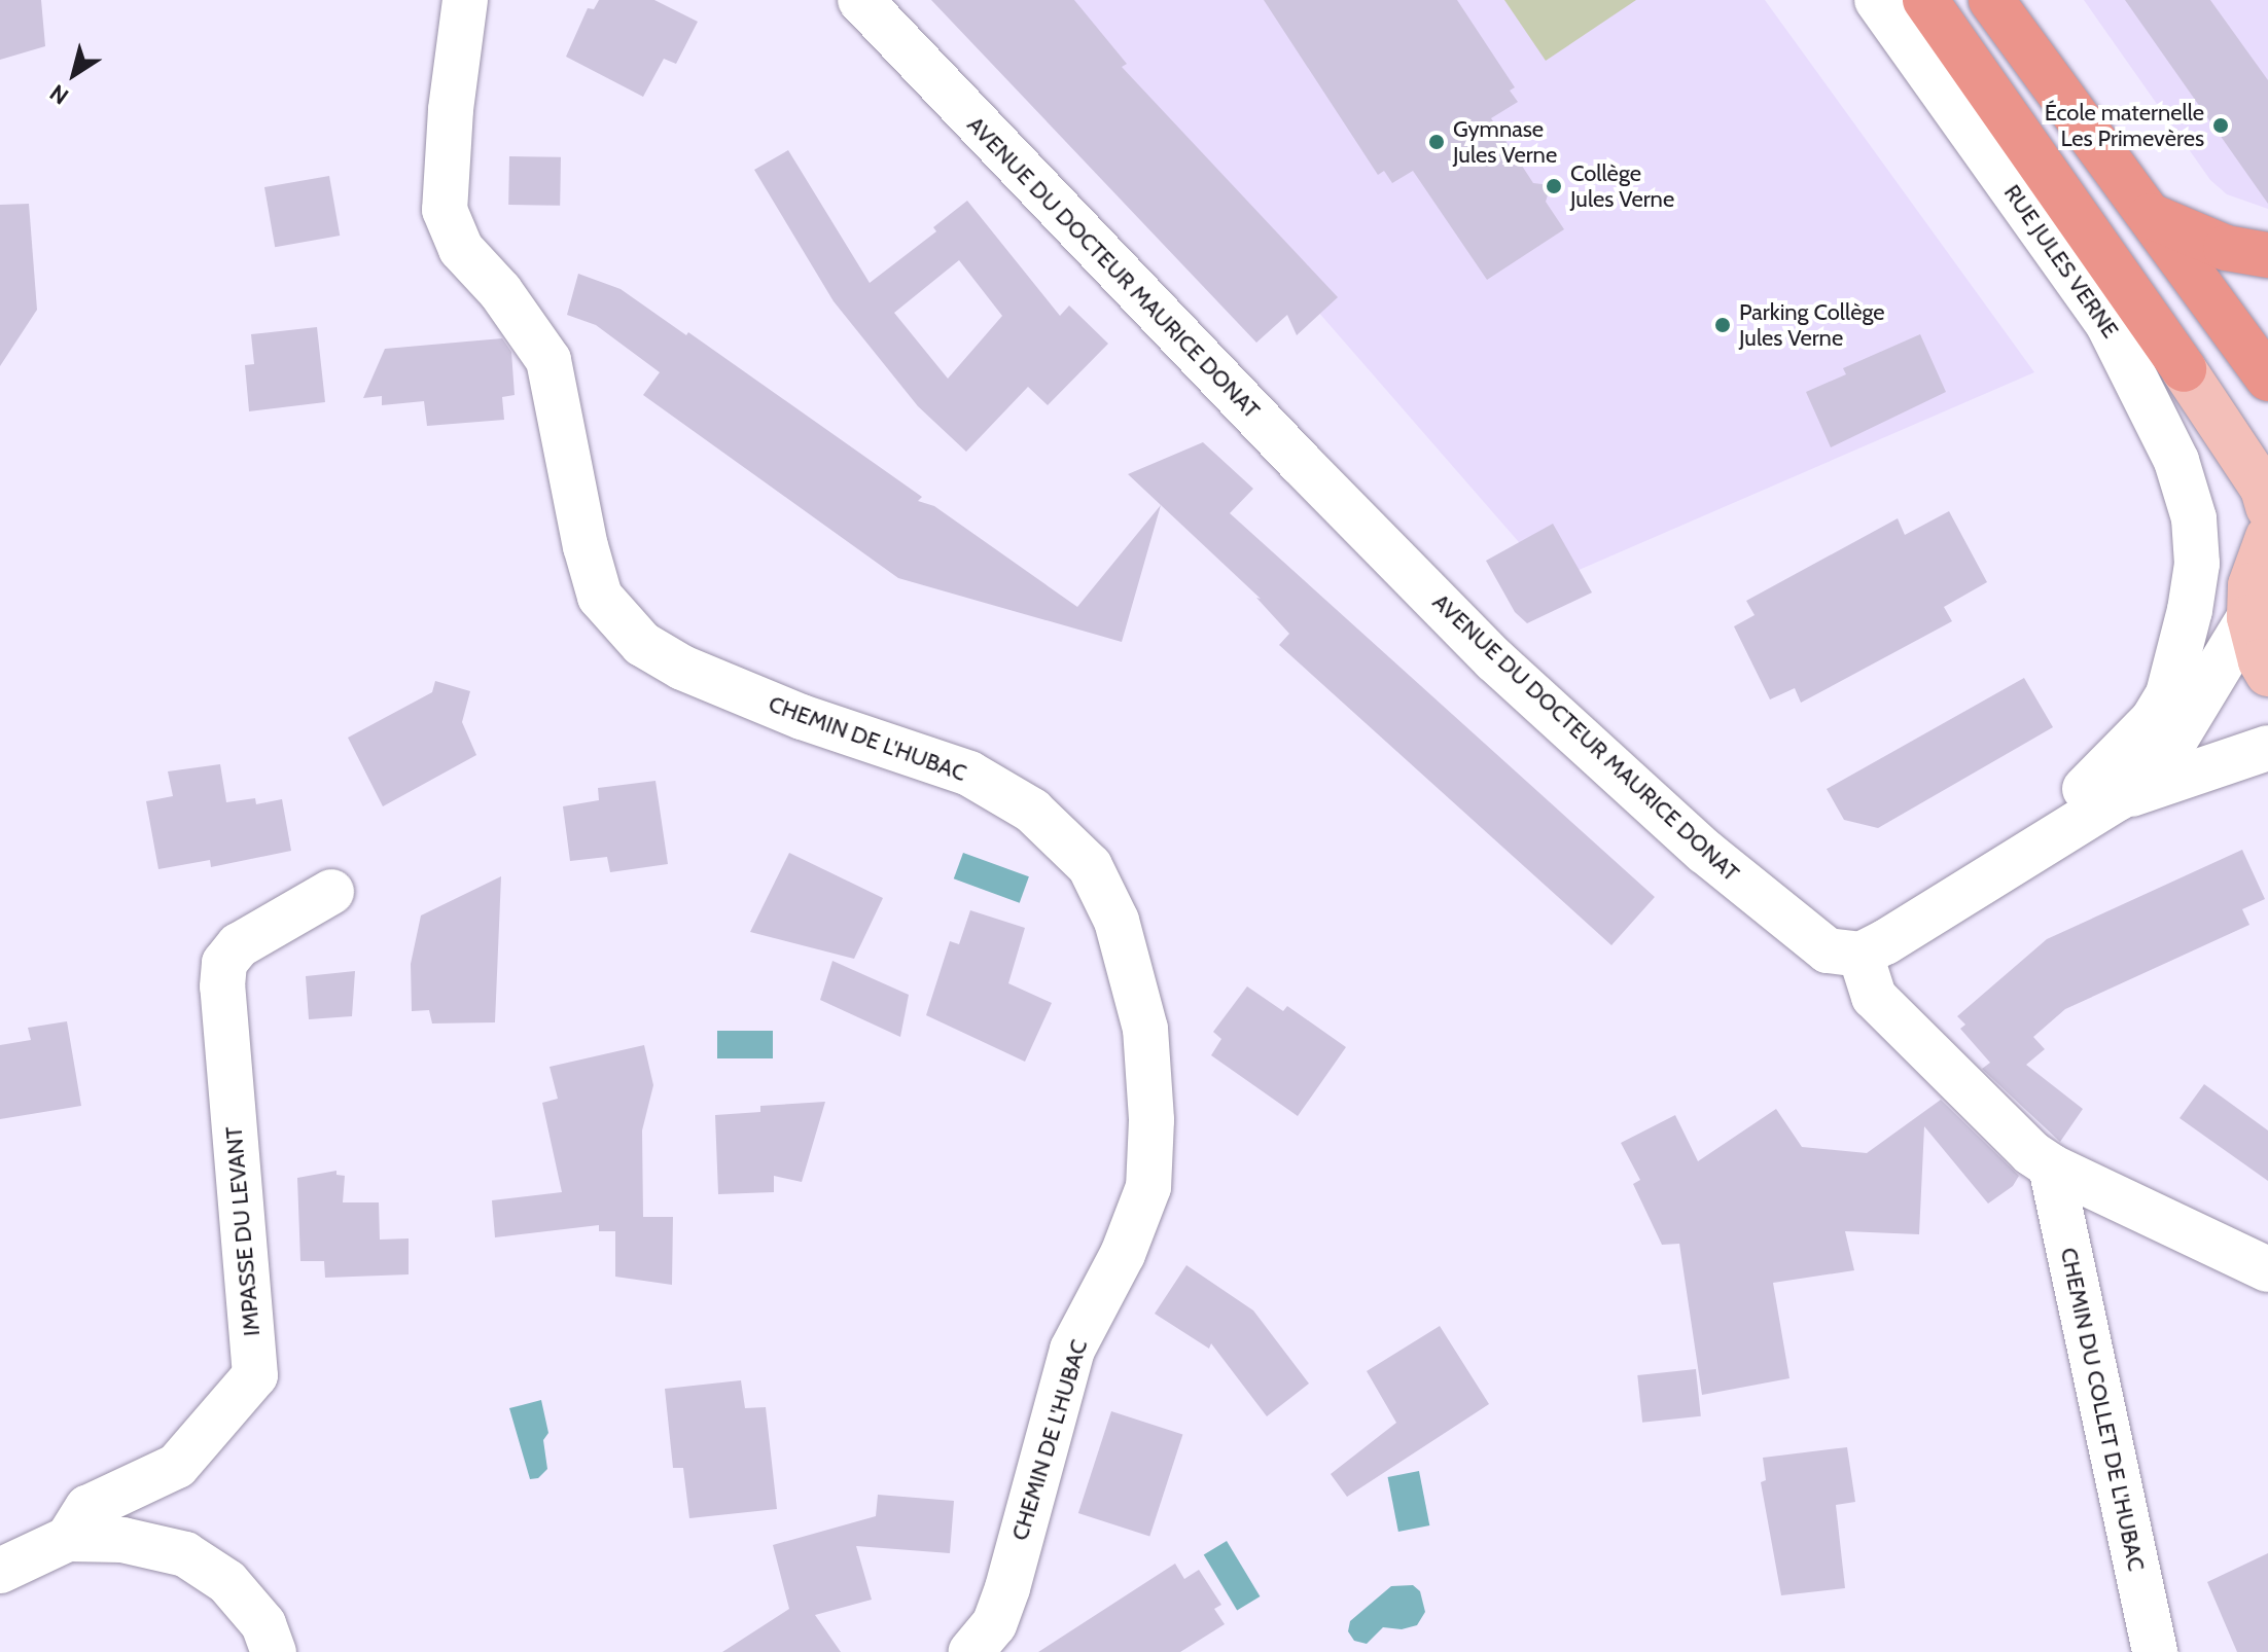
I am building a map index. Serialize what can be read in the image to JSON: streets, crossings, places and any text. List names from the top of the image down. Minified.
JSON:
{"streets":{"street":["RUE JULES VERNE","AVENUE DU DOCTEUR MAURICE DONAT","CHEMIN DE L'HUBAC","IMPASSE DU LEVANT","CHEMIN DU COLLET DE L'HUBAC"]},"crossings":[["RUE JULES VERNE","AVENUE DU DOCTEUR MAURICE DONAT"]],"places":["École maternelle Les Primevères","Gymnase Jules Verne","Collège Jules Verne","Parking Collège Jules Verne"],"north":"bottom left"}
